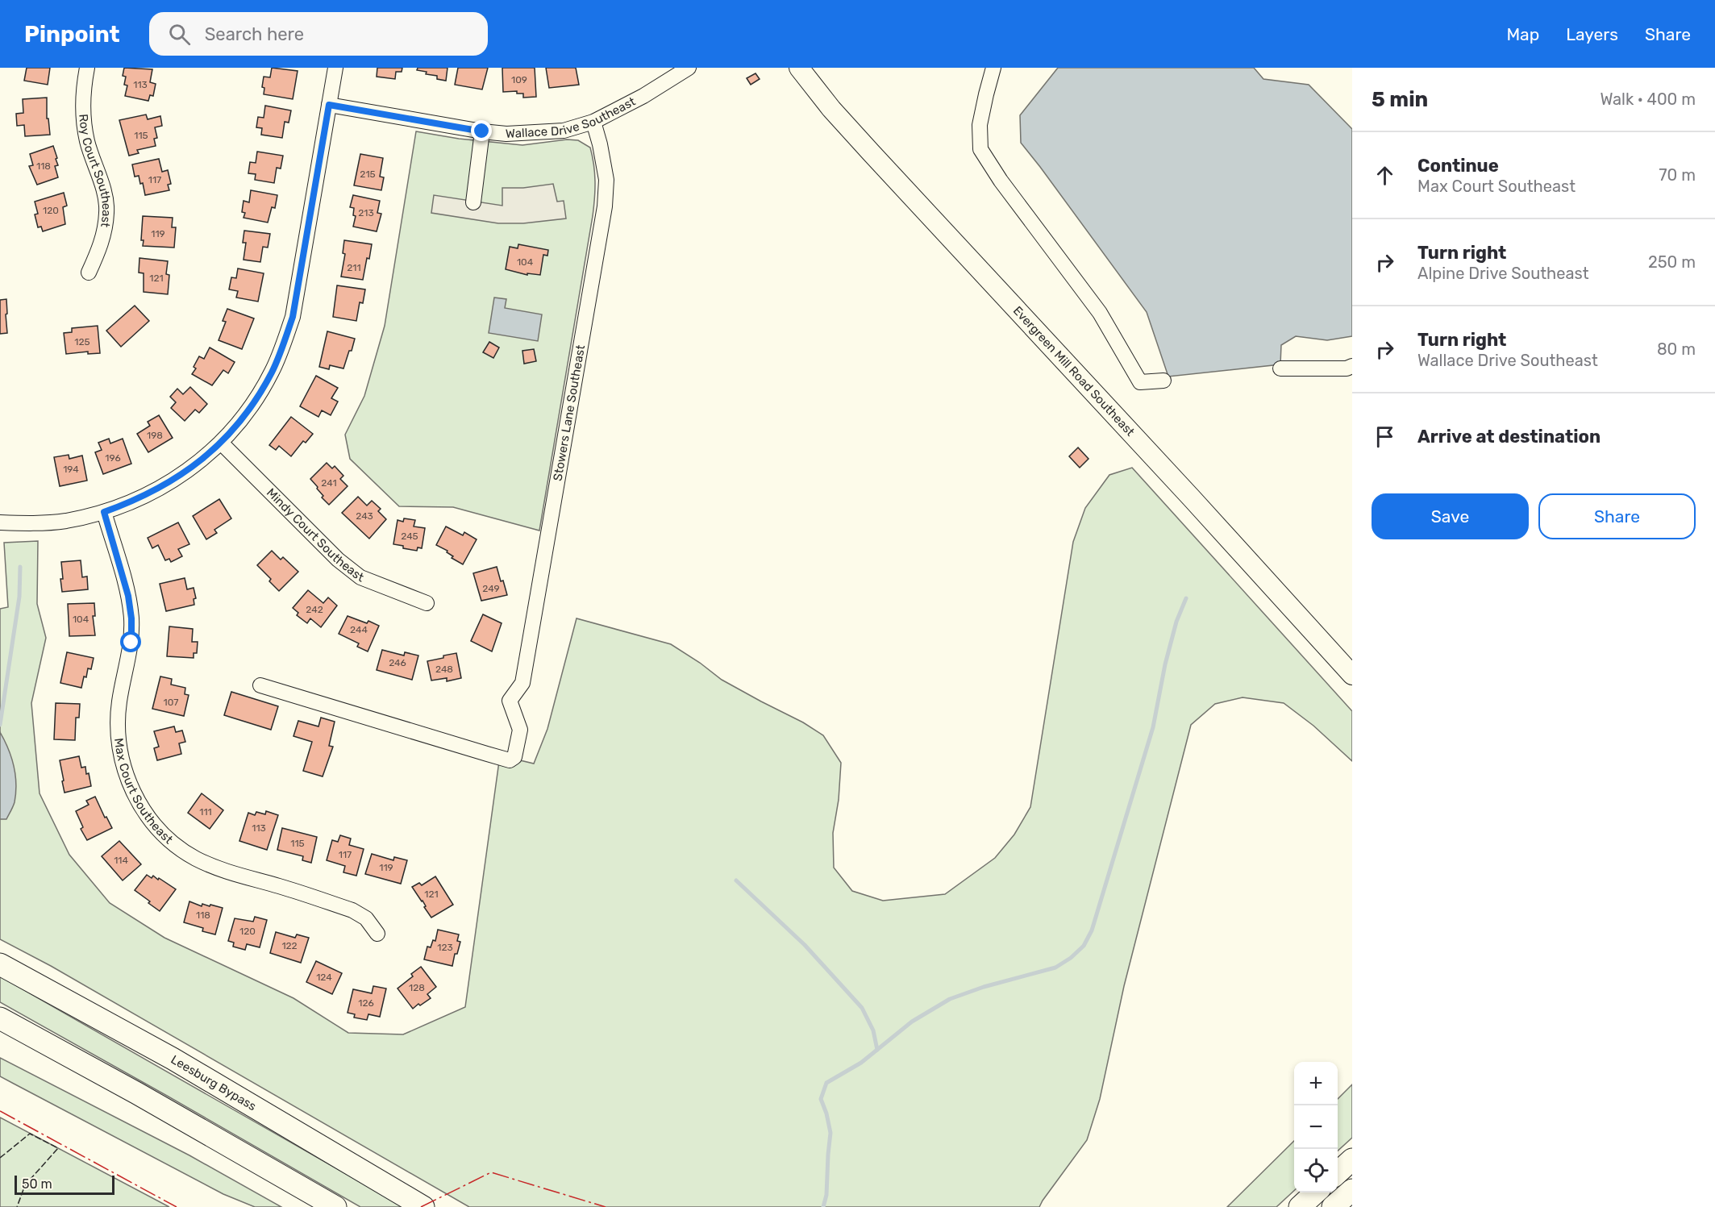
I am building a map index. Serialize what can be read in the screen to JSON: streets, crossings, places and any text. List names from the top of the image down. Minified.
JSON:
{"streets":{"highway":["Leesburg Bypass"],"main road":["Evergreen Mill Road Southeast"],"street":["Wallace Drive Southeast","Roy Court Southeast","Stowers Lane Southeast","Mindy Court Southeast","Max Court Southeast"]},"crossings":[["Wallace Drive Southeast","Stowers Lane Southeast"]],"house_numbers":["109","113","115","118","215","117","120","213","119","104","211","121","125","198","196","194","241","243","245","249","242","104","244","246","248","107","111","113","115","117","114","119","121","118","120","122","123","124","128","126"],"scale_bar":"50 m","page":{"header":"Pinpoint","search":"Search here","nav":["Map","Layers","Share"],"heading":["5 min","Walk · 400 m"],"list":[["Continue","Max Court Southeast","70 m"],["Turn right","Alpine Drive Southeast","250 m"],["Turn right","Wallace Drive Southeast","80 m"],"Arrive at destination"],"buttons":["Save","Share"],"map_buttons":["+","−"],"scale":"50 m"}}
